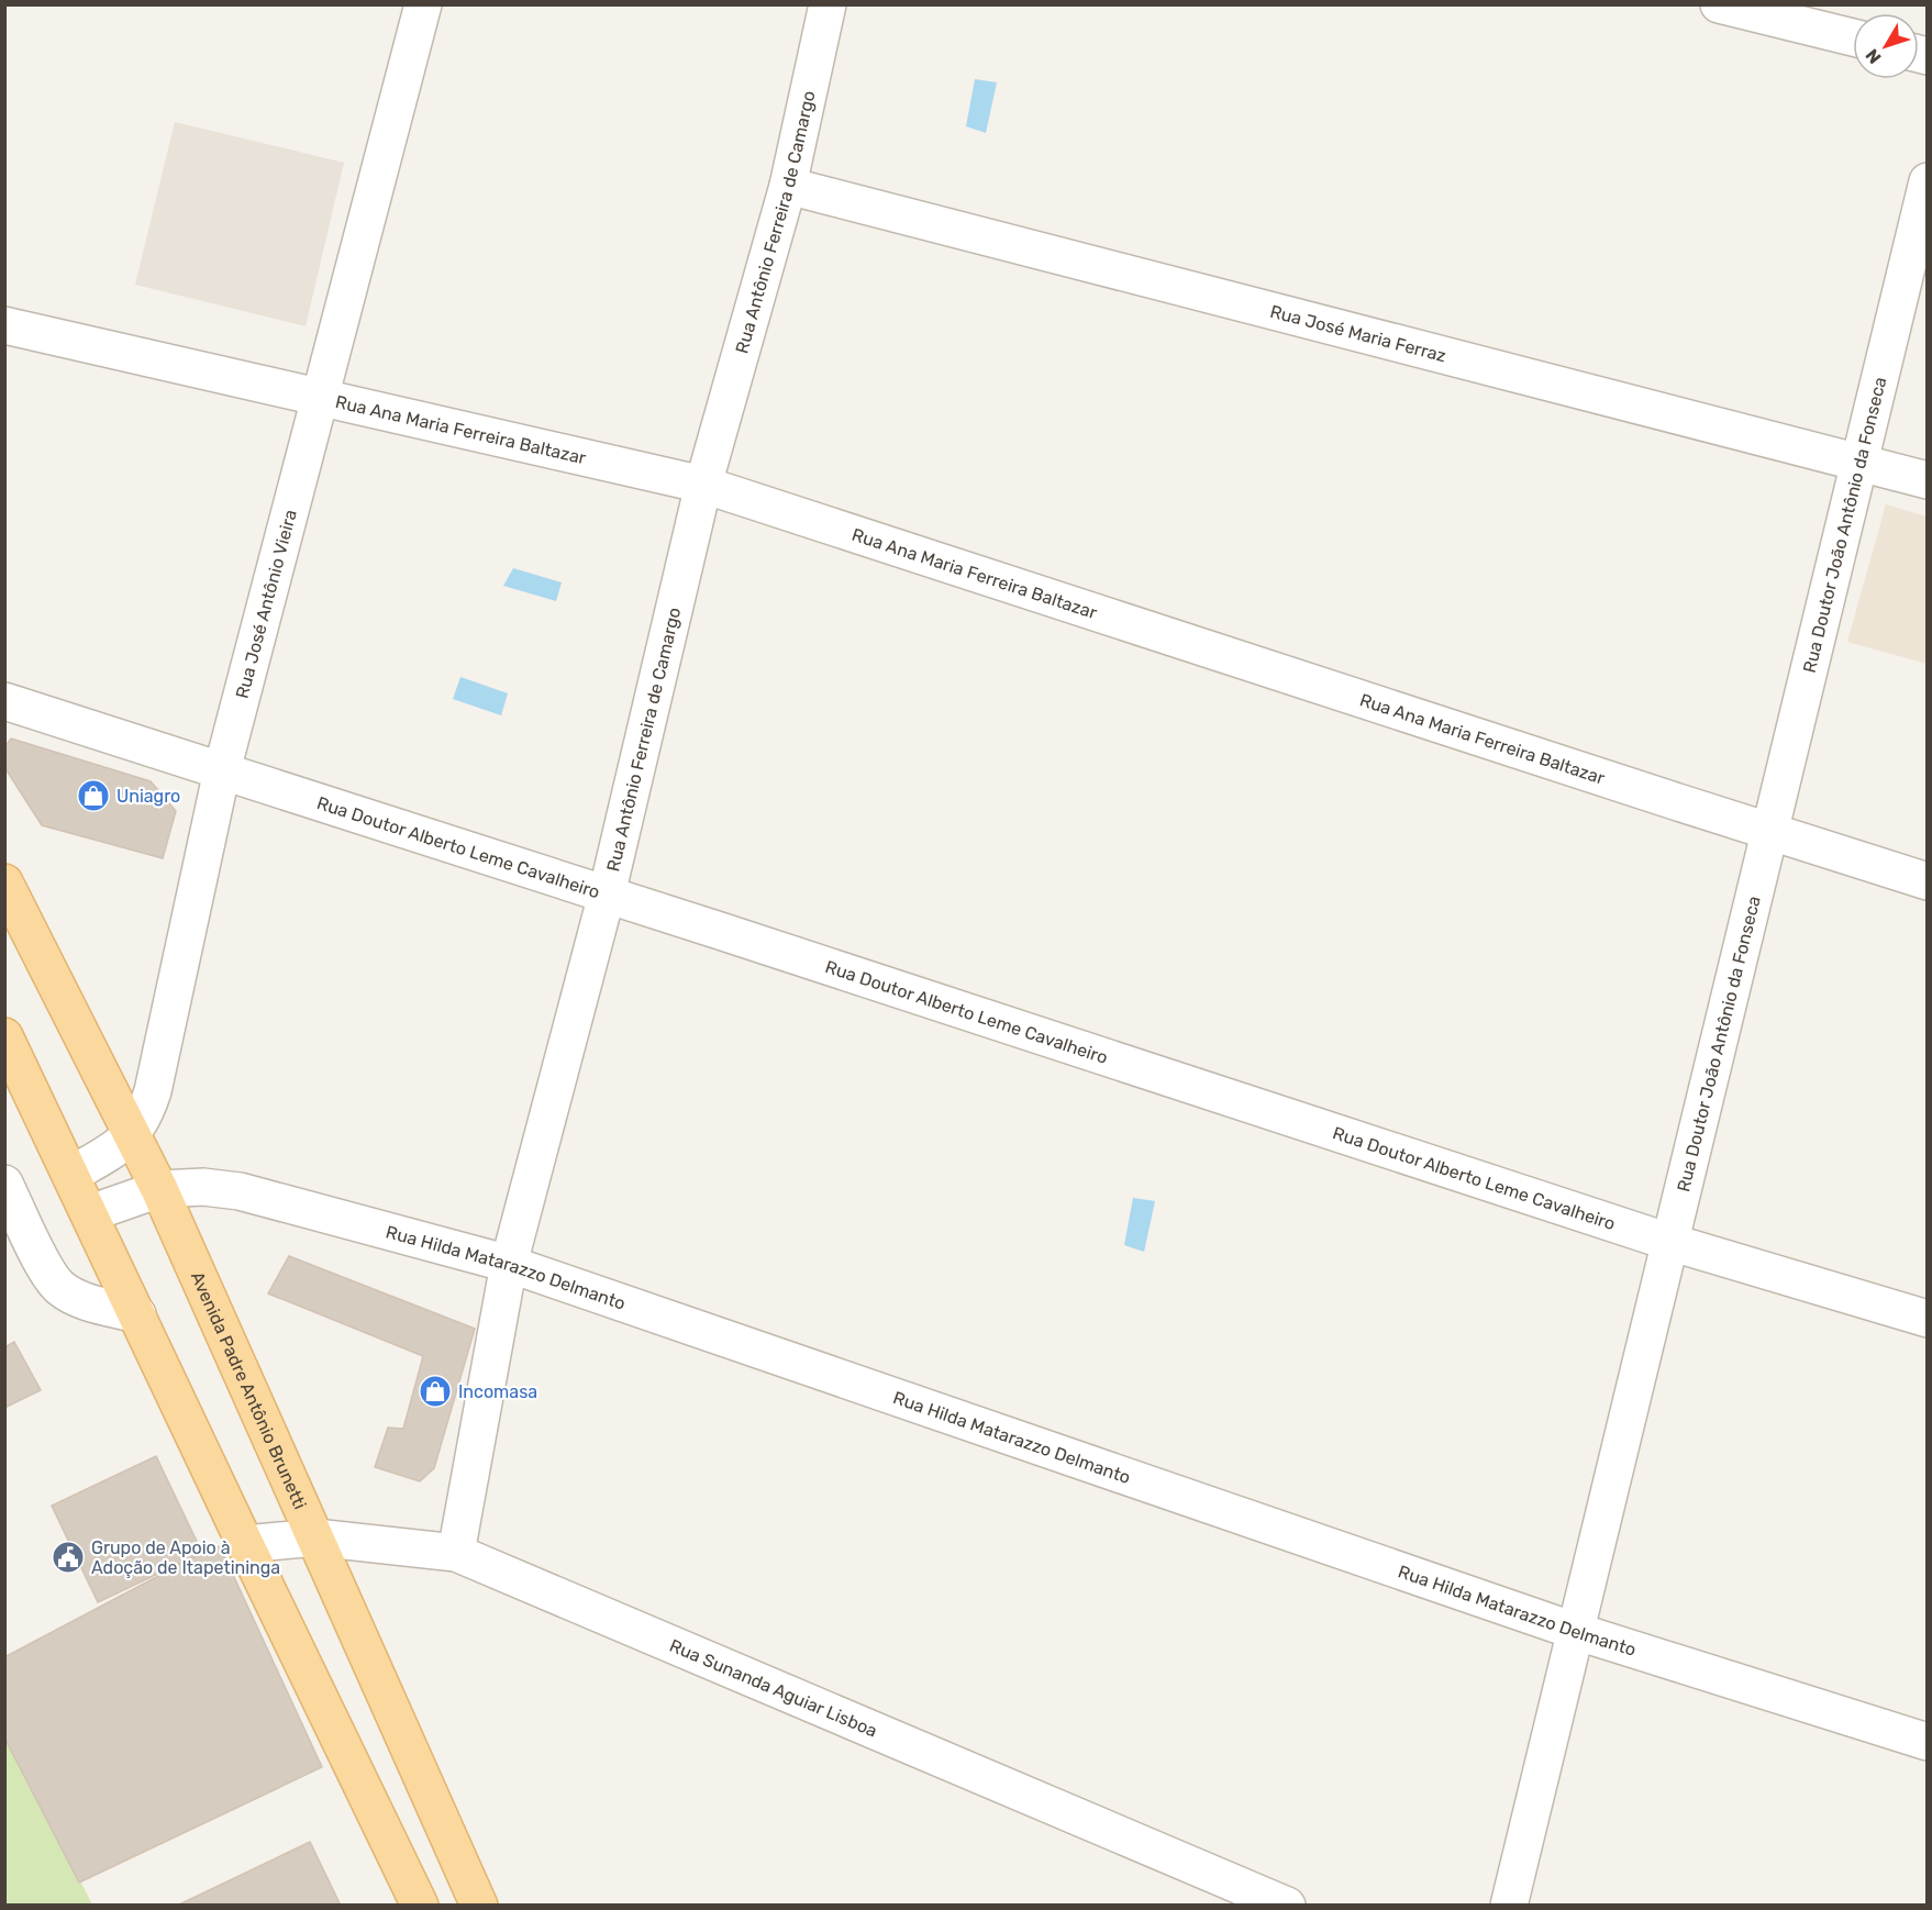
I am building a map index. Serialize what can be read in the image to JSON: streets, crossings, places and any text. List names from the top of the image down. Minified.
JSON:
{"streets":{"main road":["Avenida Padre Antônio Brunetti"],"street":["Rua Antônio Ferreira de Camargo","Rua José Maria Ferraz","Rua Ana Maria Ferreira Baltazar","Rua Doutor João Antônio da Fonseca","Rua José Antônio Vieira","Rua Doutor Alberto Leme Cavalheiro","Rua Hilda Matarazzo Delmanto","Rua Sunanda Aguiar Lisboa"]},"crossings":[["Rua Antônio Ferreira de Camargo","Rua José Maria Ferraz"],["Rua Antônio Ferreira de Camargo","Rua Ana Maria Ferreira Baltazar"],["Rua Antônio Ferreira de Camargo","Rua Doutor Alberto Leme Cavalheiro"],["Rua Antônio Ferreira de Camargo","Rua Hilda Matarazzo Delmanto"],["Rua Antônio Ferreira de Camargo","Rua Sunanda Aguiar Lisboa"],["Rua José Maria Ferraz","Rua Doutor João Antônio da Fonseca"],["Rua Ana Maria Ferreira Baltazar","Rua Doutor João Antônio da Fonseca"],["Rua Ana Maria Ferreira Baltazar","Rua José Antônio Vieira"],["Rua Doutor João Antônio da Fonseca","Rua Doutor Alberto Leme Cavalheiro"],["Rua Doutor João Antônio da Fonseca","Rua Hilda Matarazzo Delmanto"],["Rua José Antônio Vieira","Rua Doutor Alberto Leme Cavalheiro"],["Rua José Antônio Vieira","Avenida Padre Antônio Brunetti"],["Rua Hilda Matarazzo Delmanto","Avenida Padre Antônio Brunetti"],["Avenida Padre Antônio Brunetti","Rua Sunanda Aguiar Lisboa"]],"places":{"shop":["Uniagro","Incomasa"],"public building":["Grupo de Apoio à Adoção de Itapetininga"]},"north":"bottom left"}
